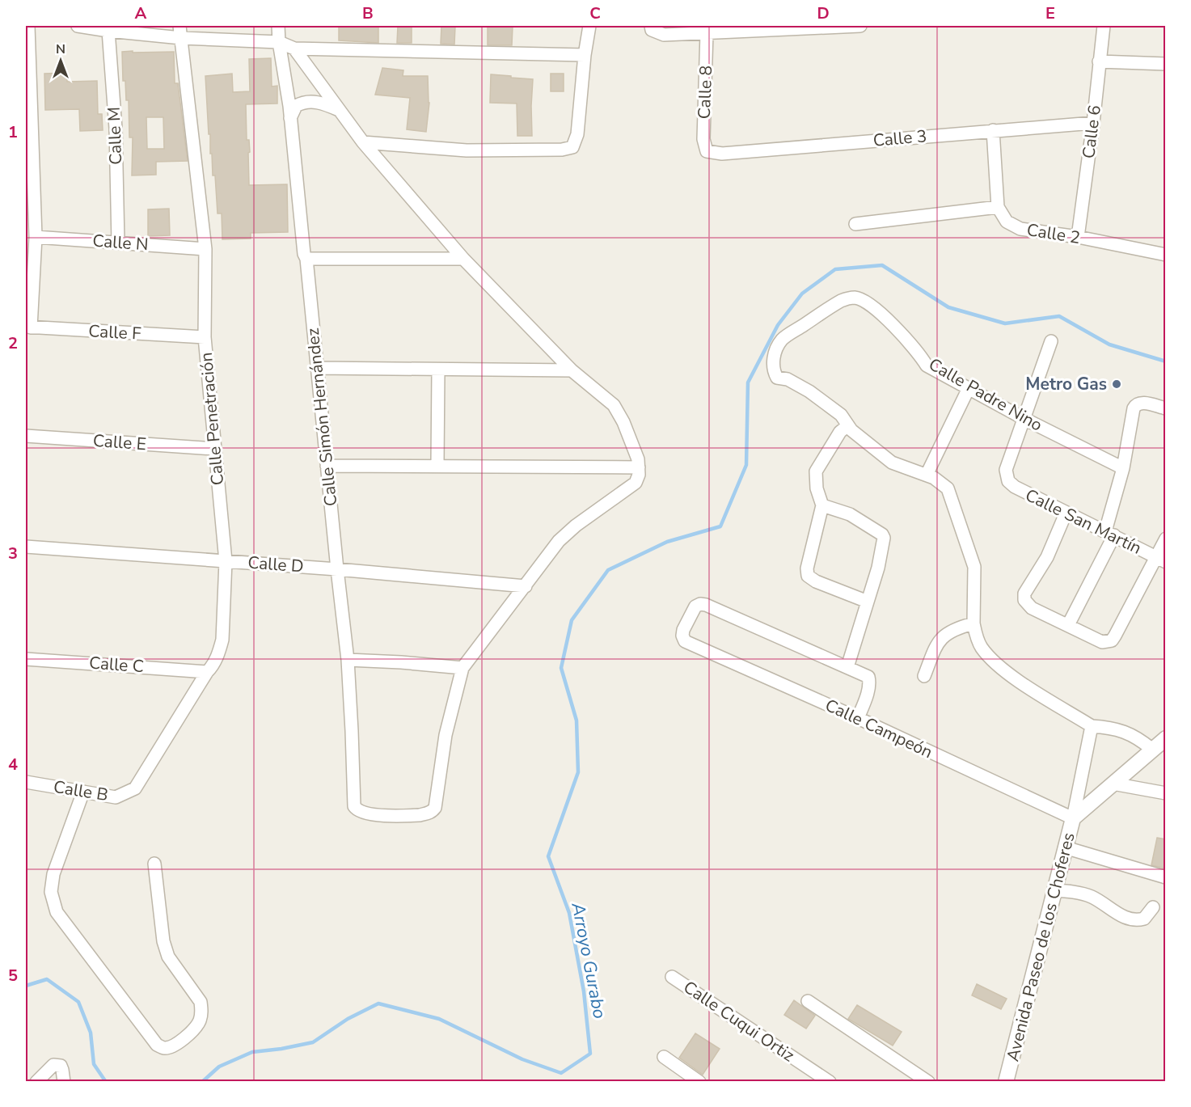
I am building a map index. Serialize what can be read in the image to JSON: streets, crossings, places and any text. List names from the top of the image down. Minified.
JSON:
{"streets":{"street":["Calle 8","Calle 6","Calle M","Calle 3","Calle 2","Calle N","Calle F","Calle Padre Nino","Calle Simón Hernández","Calle Penetración","Calle E","Calle San Martín","Calle D","Calle C","Calle Campeón","Calle B","Avenida Paseo de los Choferes","Calle Cuqui Ortiz"]},"crossings":[["Calle 8","Calle 3"],["Calle 6","Calle 3"],["Calle 6","Calle 2"],["Calle M","Calle N"],["Calle N","Calle Penetración"],["Calle F","Calle Penetración"],["Calle Padre Nino","Calle San Martín"],["Calle Simón Hernández","Calle D"],["Calle Penetración","Calle E"],["Calle Penetración","Calle D"],["Calle Penetración","Calle C"],["Calle Penetración","Calle B"],["Calle Campeón","Avenida Paseo de los Choferes"]],"water":["Arroyo Gurabo"],"places":["Metro Gas"],"north":"top","grid":{"columns":["A","B","C","D","E"],"rows":["1","2","3","4","5"]}}
